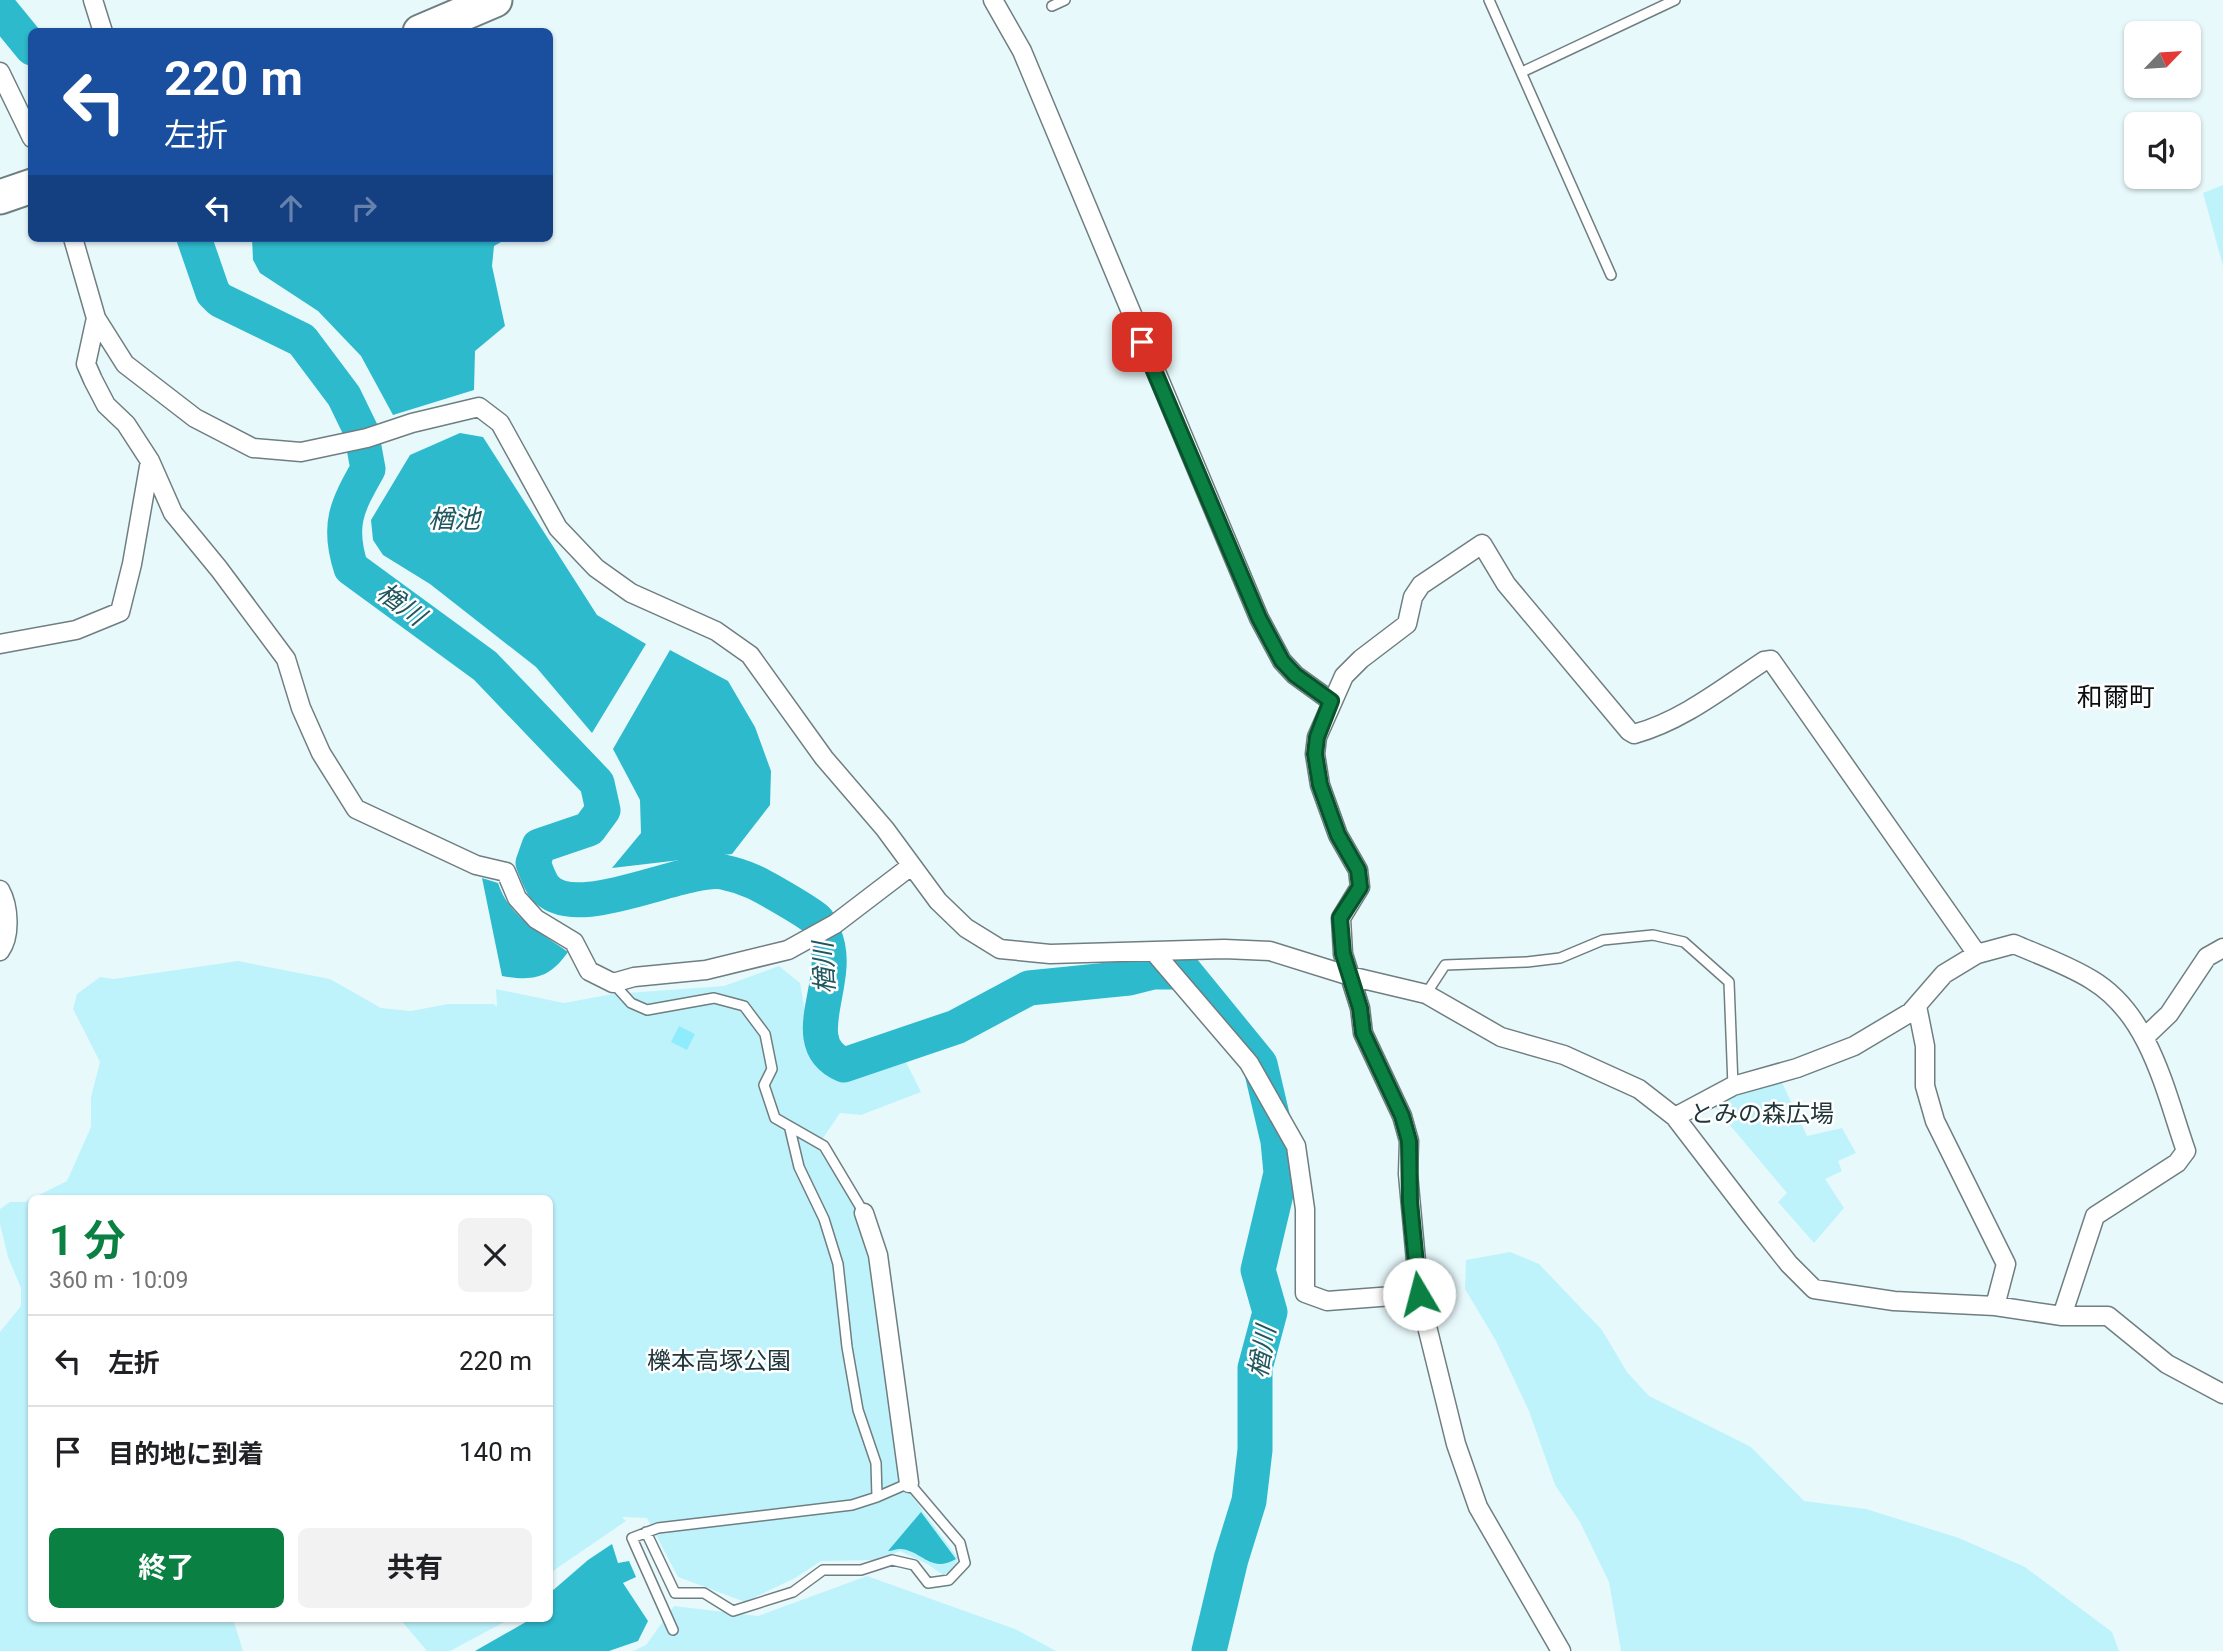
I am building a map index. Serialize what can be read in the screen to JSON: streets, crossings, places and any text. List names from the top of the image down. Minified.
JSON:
{"districts":["和爾町"],"water":["楢池","楢川"],"parks":["とみの森広場","櫟本高塚公園"],"north":"top right","page":{"turn":["220 m","左折"],"heading":["1 分","360 m · 10:09"],"list":[{"name":"左折","value":"220 m"},{"name":"目的地に到着","value":"140 m"}],"buttons":["終了","共有"]}}
